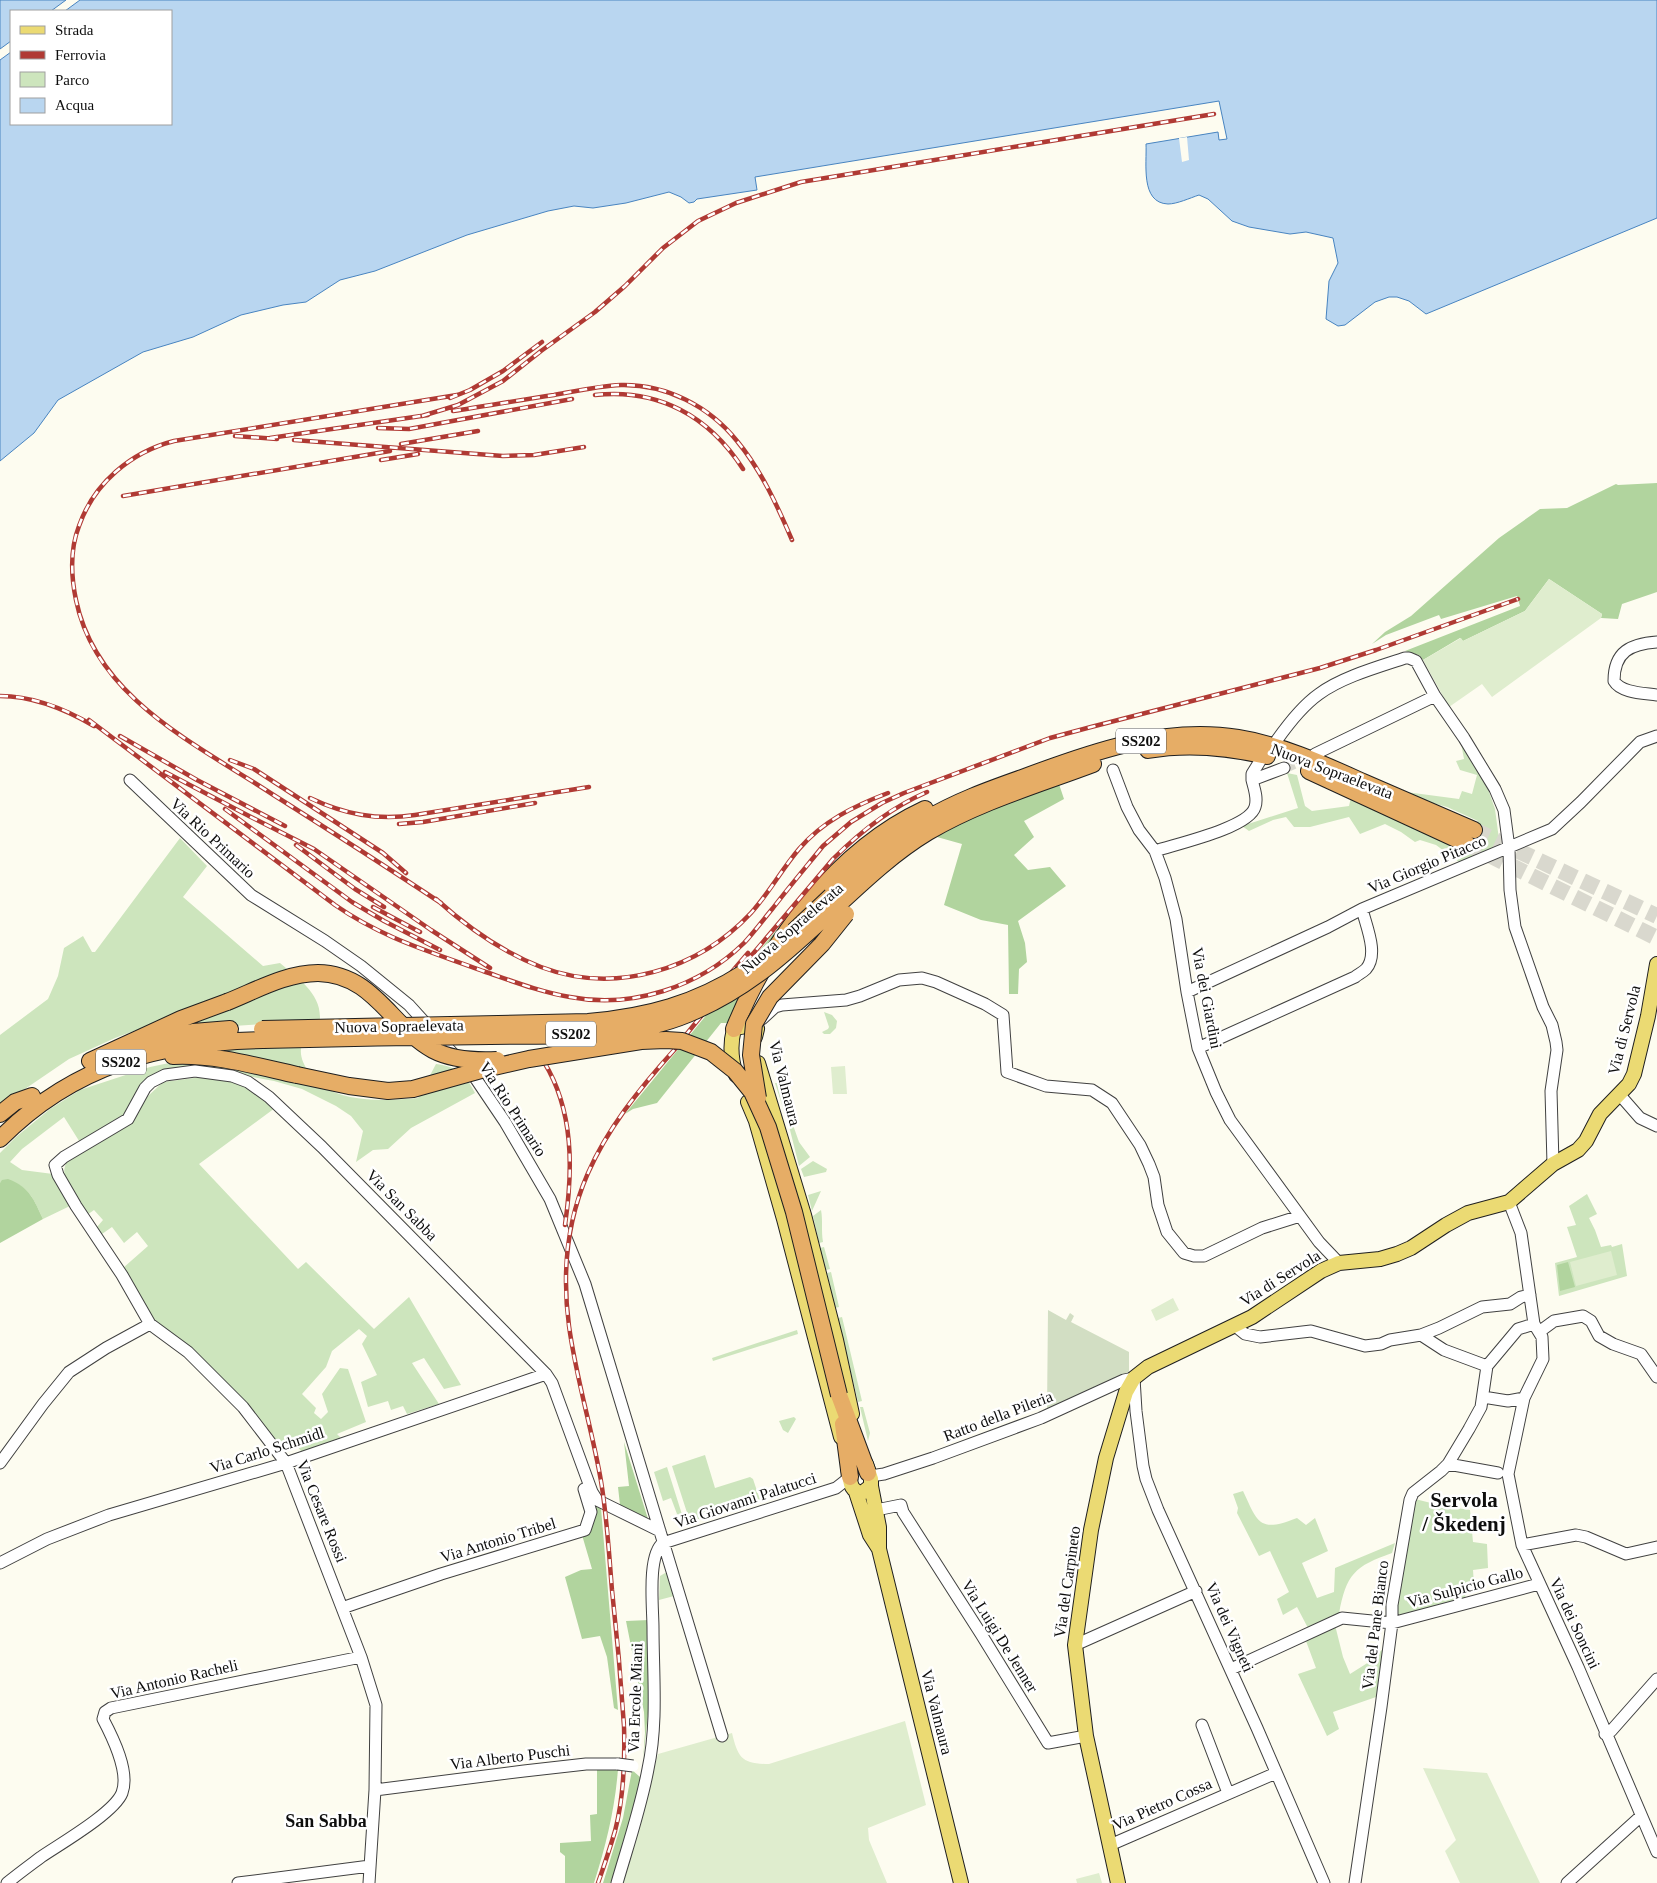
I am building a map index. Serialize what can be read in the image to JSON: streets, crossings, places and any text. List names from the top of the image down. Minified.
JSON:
{"streets":{"highway":["SS202","Nuova Sopraelevata"],"main road":["Via di Servola","Via Valmaura","Via del Carpineto"],"street":["Via Rio Primario","Via Giorgio Pitacco","Via dei Giardini","Via San Sabba","Ratto della Pileria","Via Carlo Schmidl","Via Giovanni Palatucci","Via Cesare Rossi","Via Antonio Tribel","Via Sulpicio Gallo","Via dei Soncini","Via del Pane Bianco","Via dei Vigneti","Via Luigi De Jenner","Via Antonio Racheli","Via Ercole Miani","Via Alberto Puschi","Via Pietro Cossa"]},"crossings":[["Via Rio Primario","Via San Sabba"],["Via Rio Primario","Via Giovanni Palatucci"],["Via Rio Primario","Via Ercole Miani"],["Via Giorgio Pitacco","Via dei Giardini"],["Via dei Giardini","Via di Servola"],["Via di Servola","Ratto della Pileria"],["Via di Servola","Via del Carpineto"],["Via di Servola","Via dei Soncini"],["Via di Servola","Via dei Vigneti"],["Via Valmaura","Ratto della Pileria"],["Via Valmaura","Via Giovanni Palatucci"],["Via Valmaura","Via Luigi De Jenner"],["Via San Sabba","Via Carlo Schmidl"],["Via San Sabba","Via Cesare Rossi"],["Via San Sabba","Via Antonio Tribel"],["Ratto della Pileria","Via del Carpineto"],["Ratto della Pileria","Via dei Vigneti"],["Via Carlo Schmidl","Via Cesare Rossi"],["Via Giovanni Palatucci","Via Ercole Miani"],["Via Cesare Rossi","Via Antonio Tribel"],["Via Cesare Rossi","Via Antonio Racheli"],["Via Cesare Rossi","Via Alberto Puschi"],["Via del Carpineto","Via dei Vigneti"],["Via del Carpineto","Via Luigi De Jenner"],["Via del Carpineto","Via Pietro Cossa"],["Via Sulpicio Gallo","Via dei Soncini"],["Via Sulpicio Gallo","Via del Pane Bianco"],["Via Sulpicio Gallo","Via dei Vigneti"],["Via dei Soncini","Via del Pane Bianco"],["Via dei Vigneti","Via Pietro Cossa"],["Via Ercole Miani","Via Alberto Puschi"]],"districts":["Servola / Škedenj","San Sabba"],"legend":["Strada","Ferrovia","Parco","Acqua"]}
